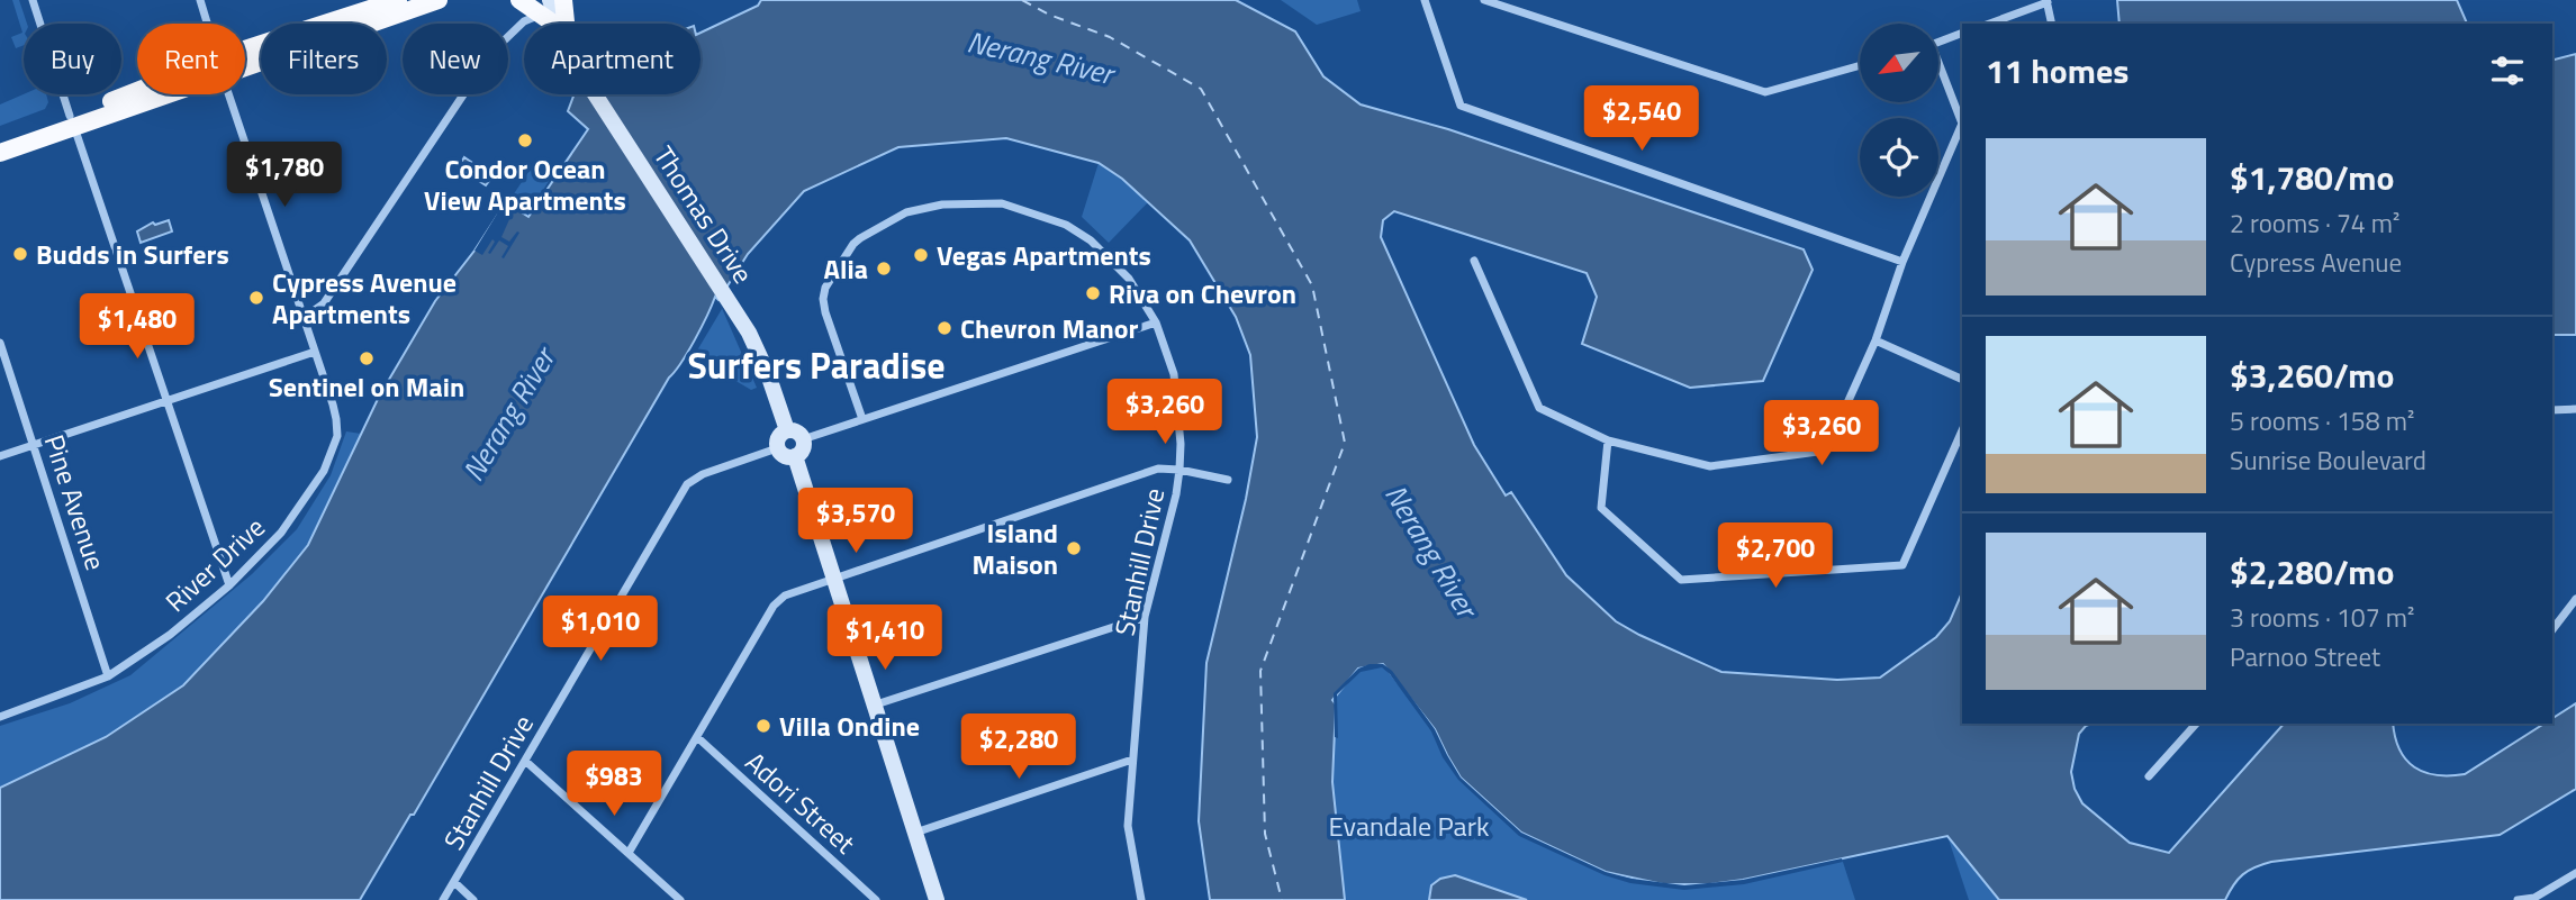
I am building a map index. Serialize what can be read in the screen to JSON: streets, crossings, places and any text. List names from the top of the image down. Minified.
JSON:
{"streets":{"main road":["Thomas Drive"],"street":["Pine Avenue","Stanhill Drive","River Drive","Adori Street"]},"crossings":[["Thomas Drive","Stanhill Drive"],["Pine Avenue","River Drive"]],"districts":["Surfers Paradise"],"water":["Nerang River"],"parks":["Evandale Park"],"places":["Condor Ocean View Apartments","Budds in Surfers","Vegas Apartments","Alia","Riva on Chevron","Cypress Avenue Apartments","Chevron Manor","Sentinel on Main","Island Maison","Villa Ondine"],"north":"bottom left","page":{"chip":["Buy","Rent","Filters","New","Apartment"],"heading":"11 homes","price":["$2,540","$1,780","$1,480","$3,260","$3,260","$3,570","$2,700","$1,010","$1,410","$2,280","$983"],"list":[{"name":"$1,780/mo","note":"2 rooms · 74 m² · Cypress Avenue"},{"name":"$3,260/mo","note":"5 rooms · 158 m² · Sunrise Boulevard"},{"name":"$2,280/mo","note":"3 rooms · 107 m² · Parnoo Street"}]}}
